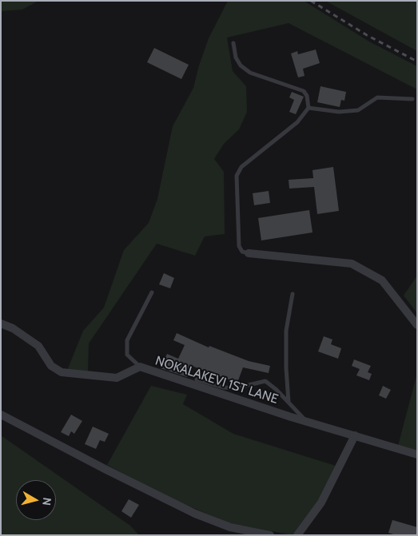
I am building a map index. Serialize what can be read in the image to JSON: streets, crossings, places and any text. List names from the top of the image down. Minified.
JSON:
{"streets":{"street":["NOKALAKEVI 1ST LANE"]},"north":"right"}
